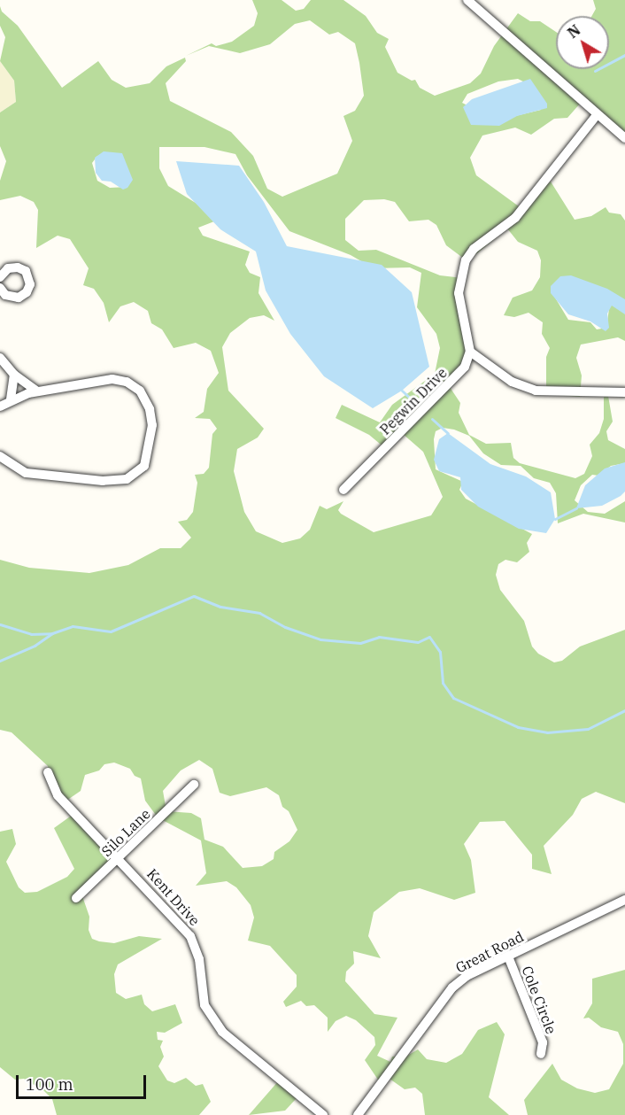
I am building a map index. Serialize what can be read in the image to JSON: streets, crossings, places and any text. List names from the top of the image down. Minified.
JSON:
{"streets":{"street":["Pegwin Drive","Silo Lane","Kent Drive","Great Road","Cole Circle"]},"crossings":[["Silo Lane","Kent Drive"],["Great Road","Cole Circle"]],"scale_bar":"100 m","north":"top left"}
